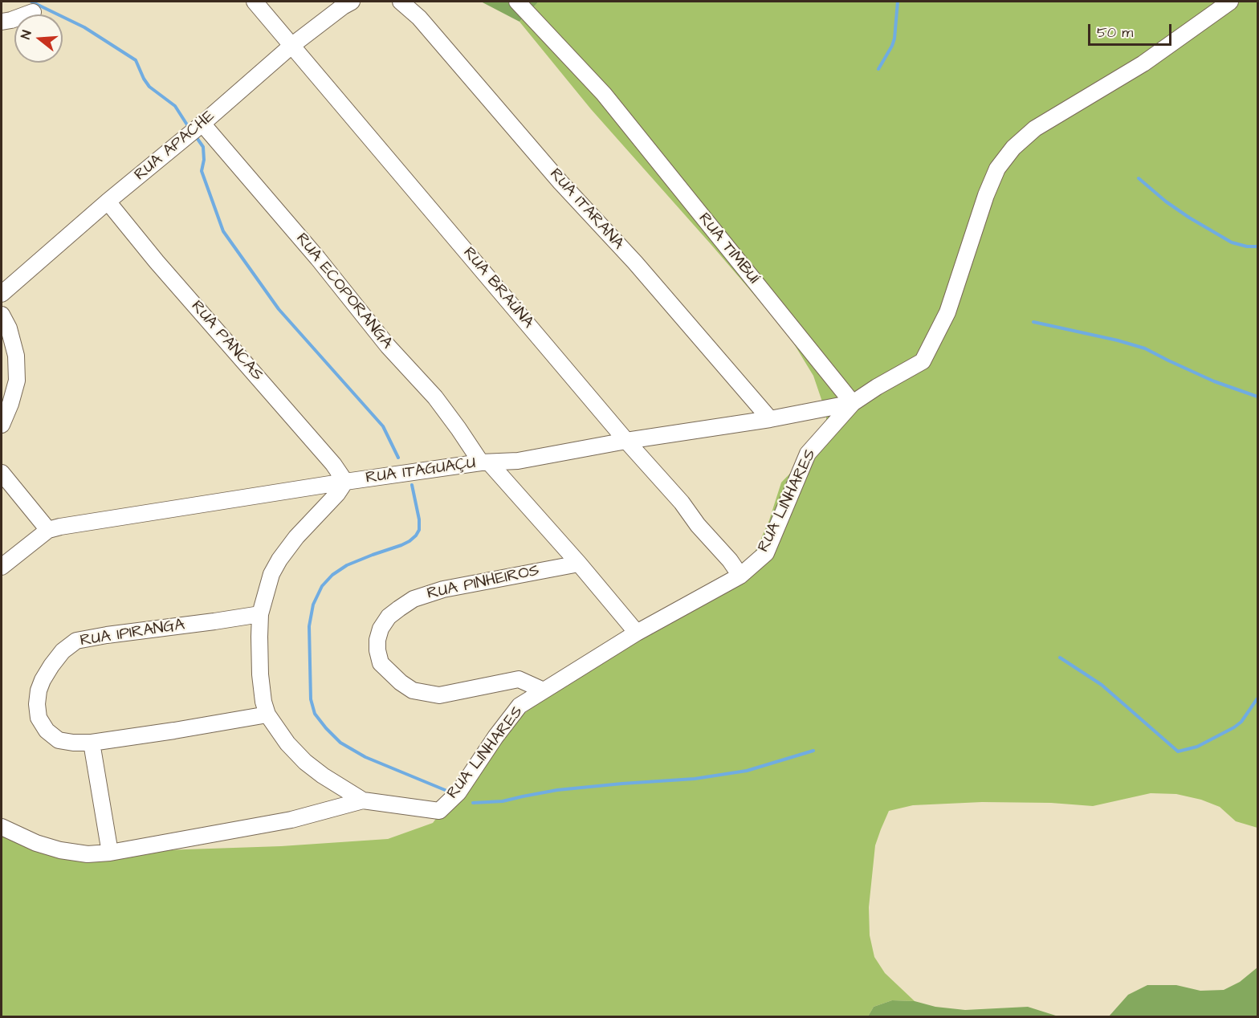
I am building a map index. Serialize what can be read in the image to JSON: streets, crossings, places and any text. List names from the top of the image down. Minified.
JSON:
{"streets":{"street":["RUA APACHE","RUA ITARANA","RUA TIMBUÍ","RUA BRAÚNA","RUA ECOPORANGA","RUA PANCAS","RUA ITAGUAÇU","RUA LINHARES","RUA PINHEIROS","RUA IPIRANGA"]},"crossings":[["RUA APACHE","RUA BRAÚNA"],["RUA APACHE","RUA ECOPORANGA"],["RUA APACHE","RUA PANCAS"],["RUA ITARANA","RUA ITAGUAÇU"],["RUA TIMBUÍ","RUA ITAGUAÇU"],["RUA TIMBUÍ","RUA LINHARES"],["RUA BRAÚNA","RUA ITAGUAÇU"],["RUA BRAÚNA","RUA LINHARES"],["RUA ECOPORANGA","RUA ITAGUAÇU"],["RUA ECOPORANGA","RUA LINHARES"],["RUA ECOPORANGA","RUA PINHEIROS"],["RUA PANCAS","RUA ITAGUAÇU"],["RUA ITAGUAÇU","RUA LINHARES"],["RUA LINHARES","RUA PINHEIROS"]],"scale_bar":"50 m","north":"left"}
